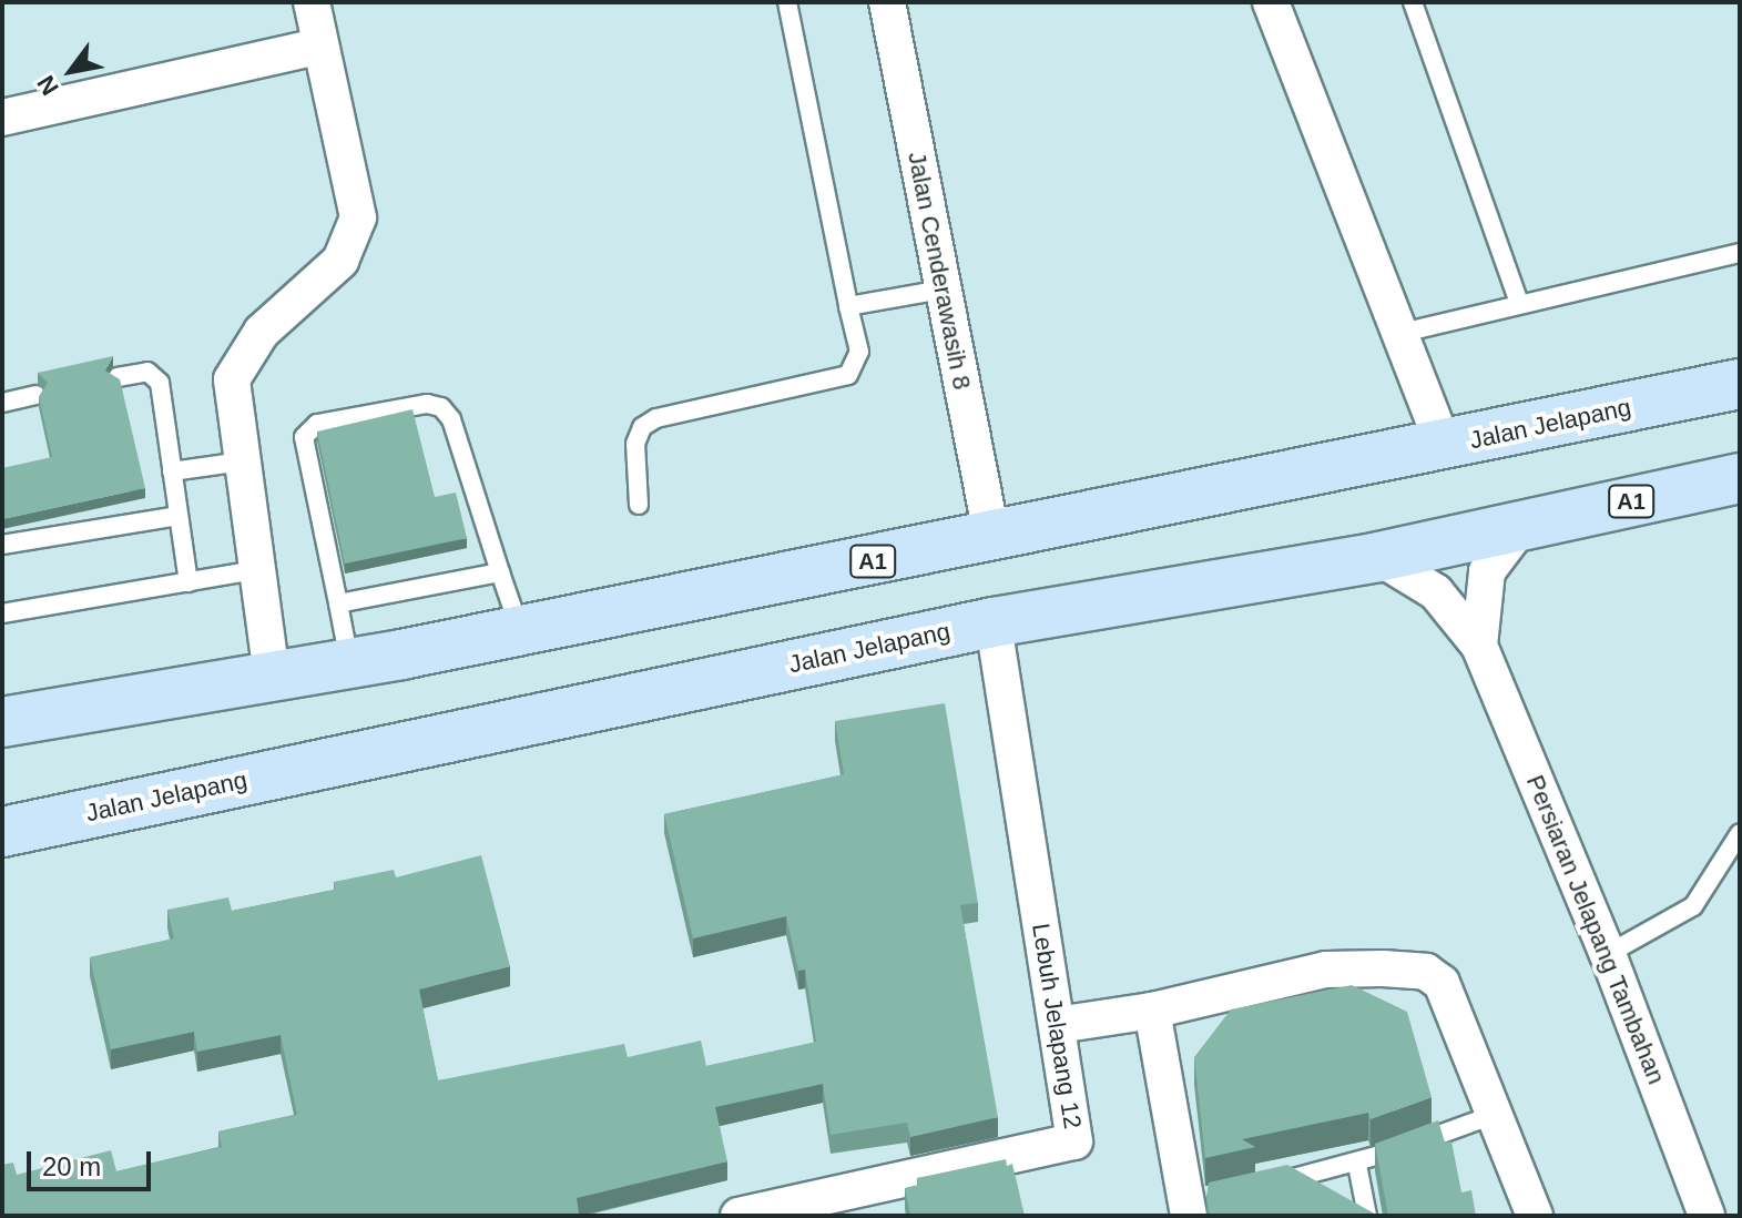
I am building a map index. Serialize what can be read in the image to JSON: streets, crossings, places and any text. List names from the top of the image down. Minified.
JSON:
{"streets":{"main road":["Jalan Jelapang","A1"],"street":["Jalan Cenderawasih 8","Persiaran Jelapang Tambahan","Lebuh Jelapang 12"]},"crossings":[["Jalan Cenderawasih 8","Jalan Jelapang"],["Jalan Jelapang","Persiaran Jelapang Tambahan"],["Jalan Jelapang","Lebuh Jelapang 12"]],"scale_bar":"20 m","north":"bottom left"}
